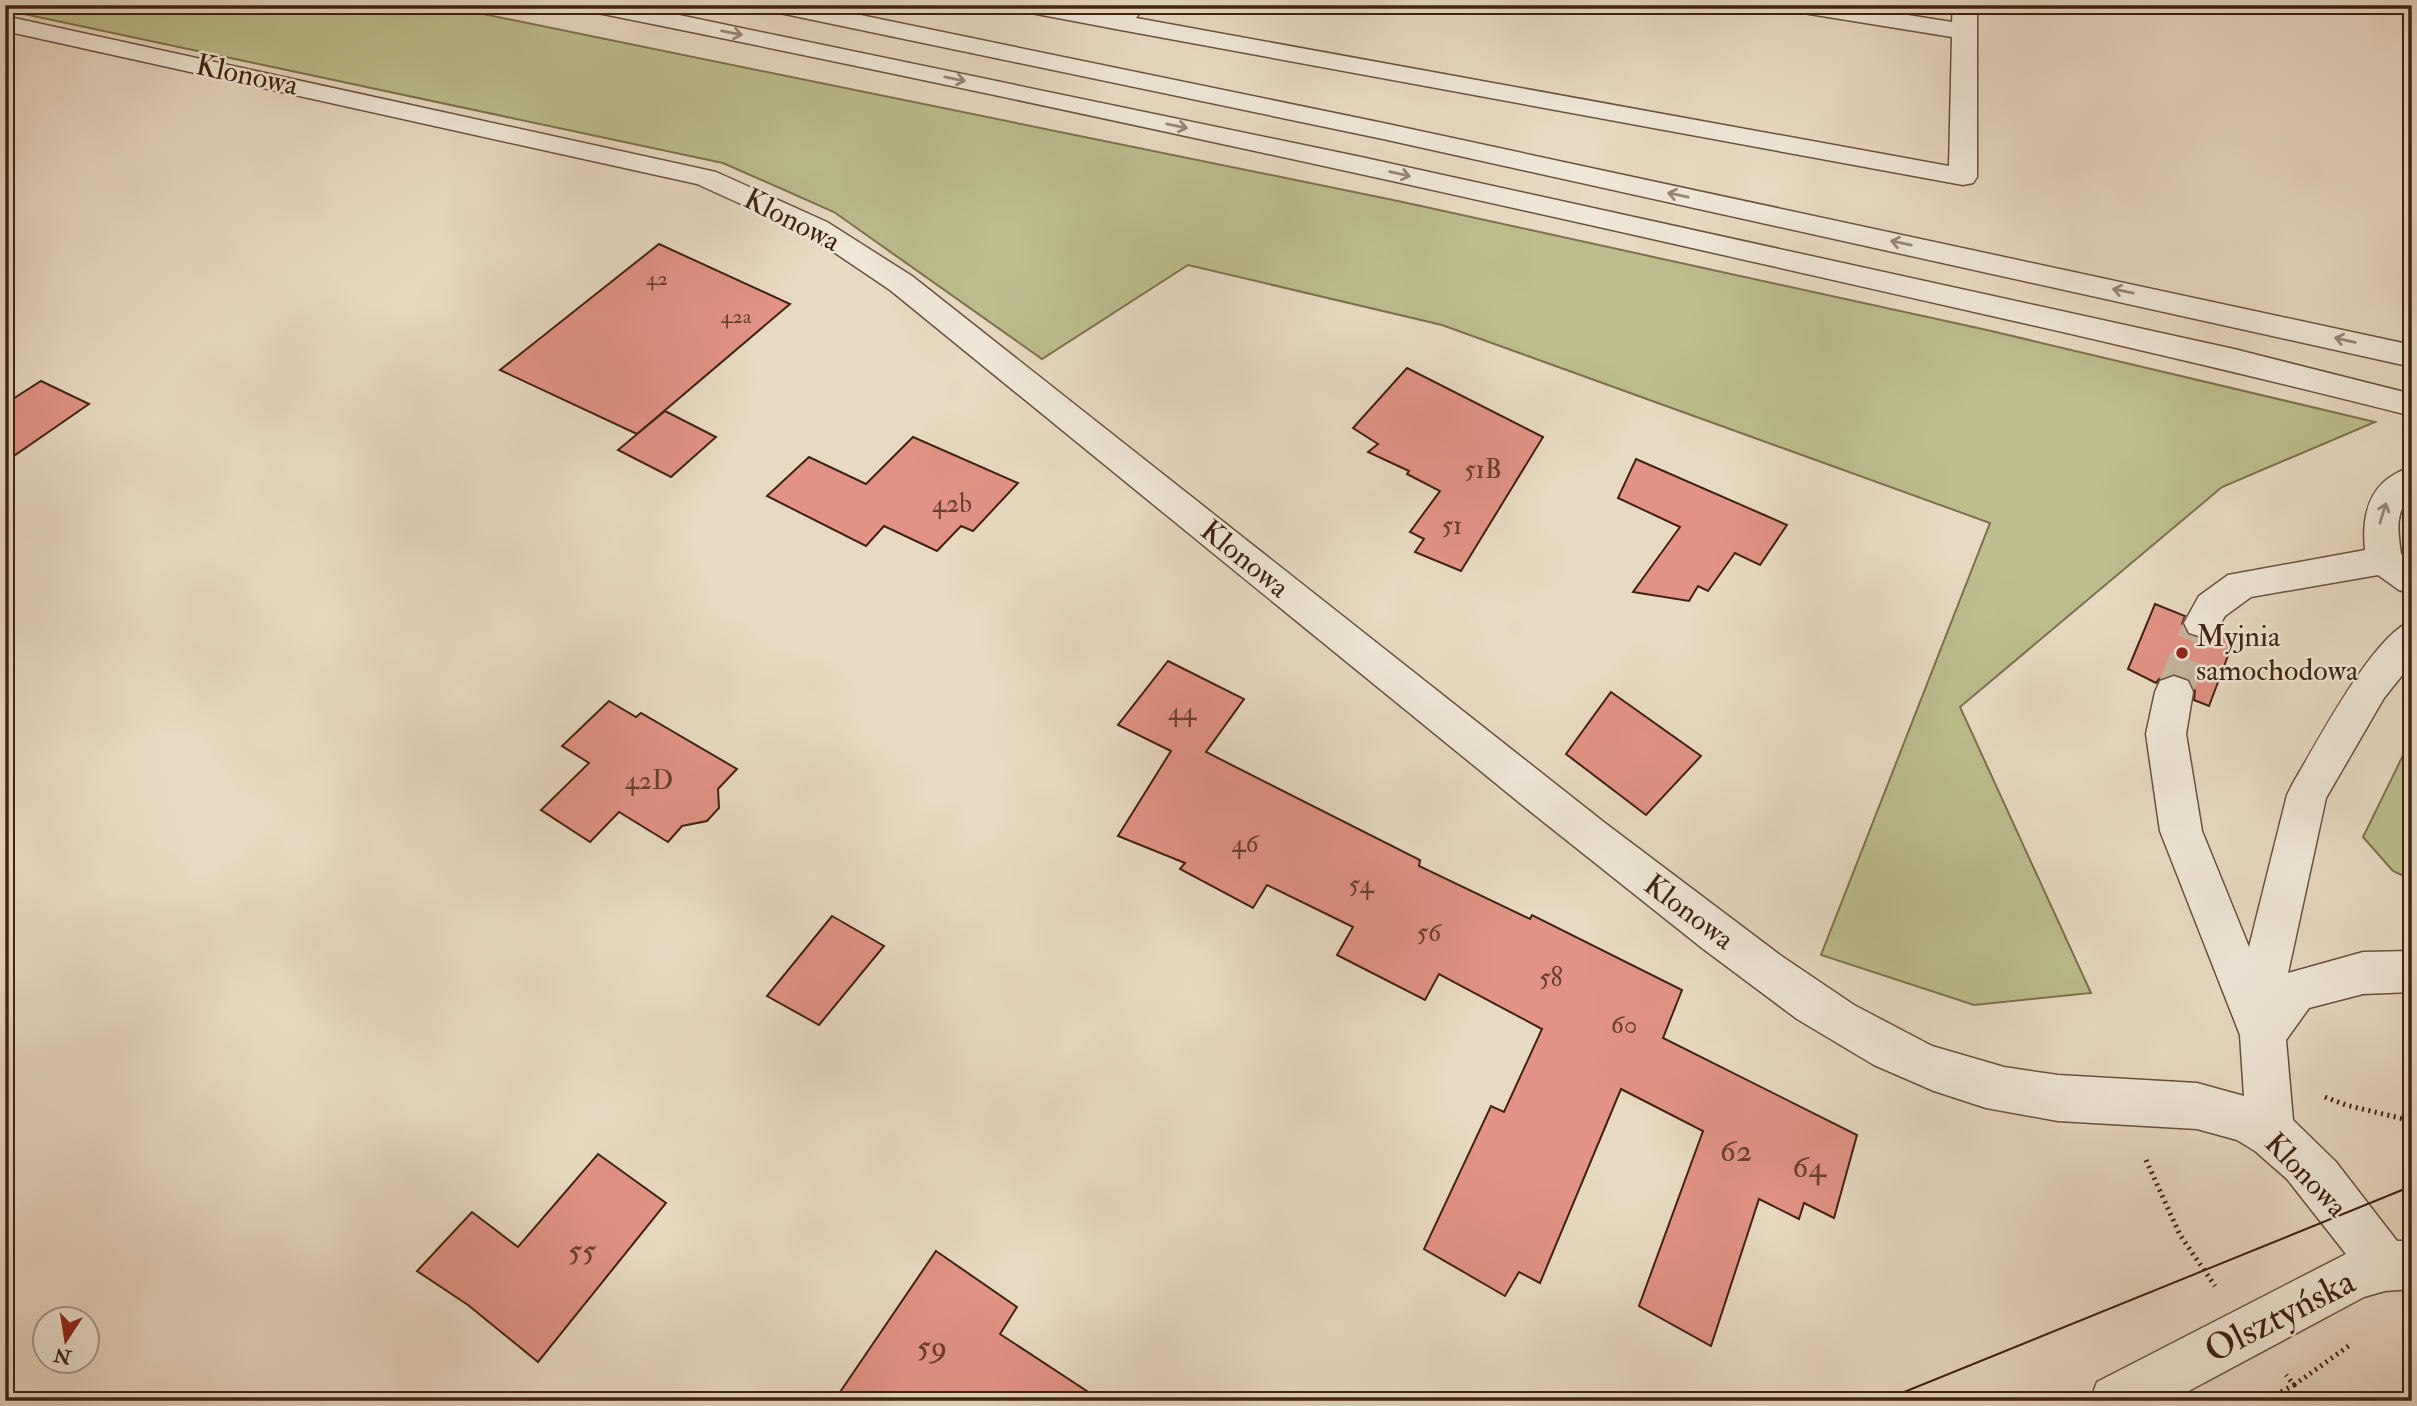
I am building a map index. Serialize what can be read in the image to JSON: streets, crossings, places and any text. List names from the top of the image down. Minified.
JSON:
{"streets":{"street":["Klonowa","Olsztyńska"]},"crossings":[["Klonowa","Olsztyńska"]],"places":["Myjnia samochodowa"],"house_numbers":["42","42a","51B","42b","51","44","42D","46","54","56","58","60","62","64","55","59"],"north":"bottom"}
